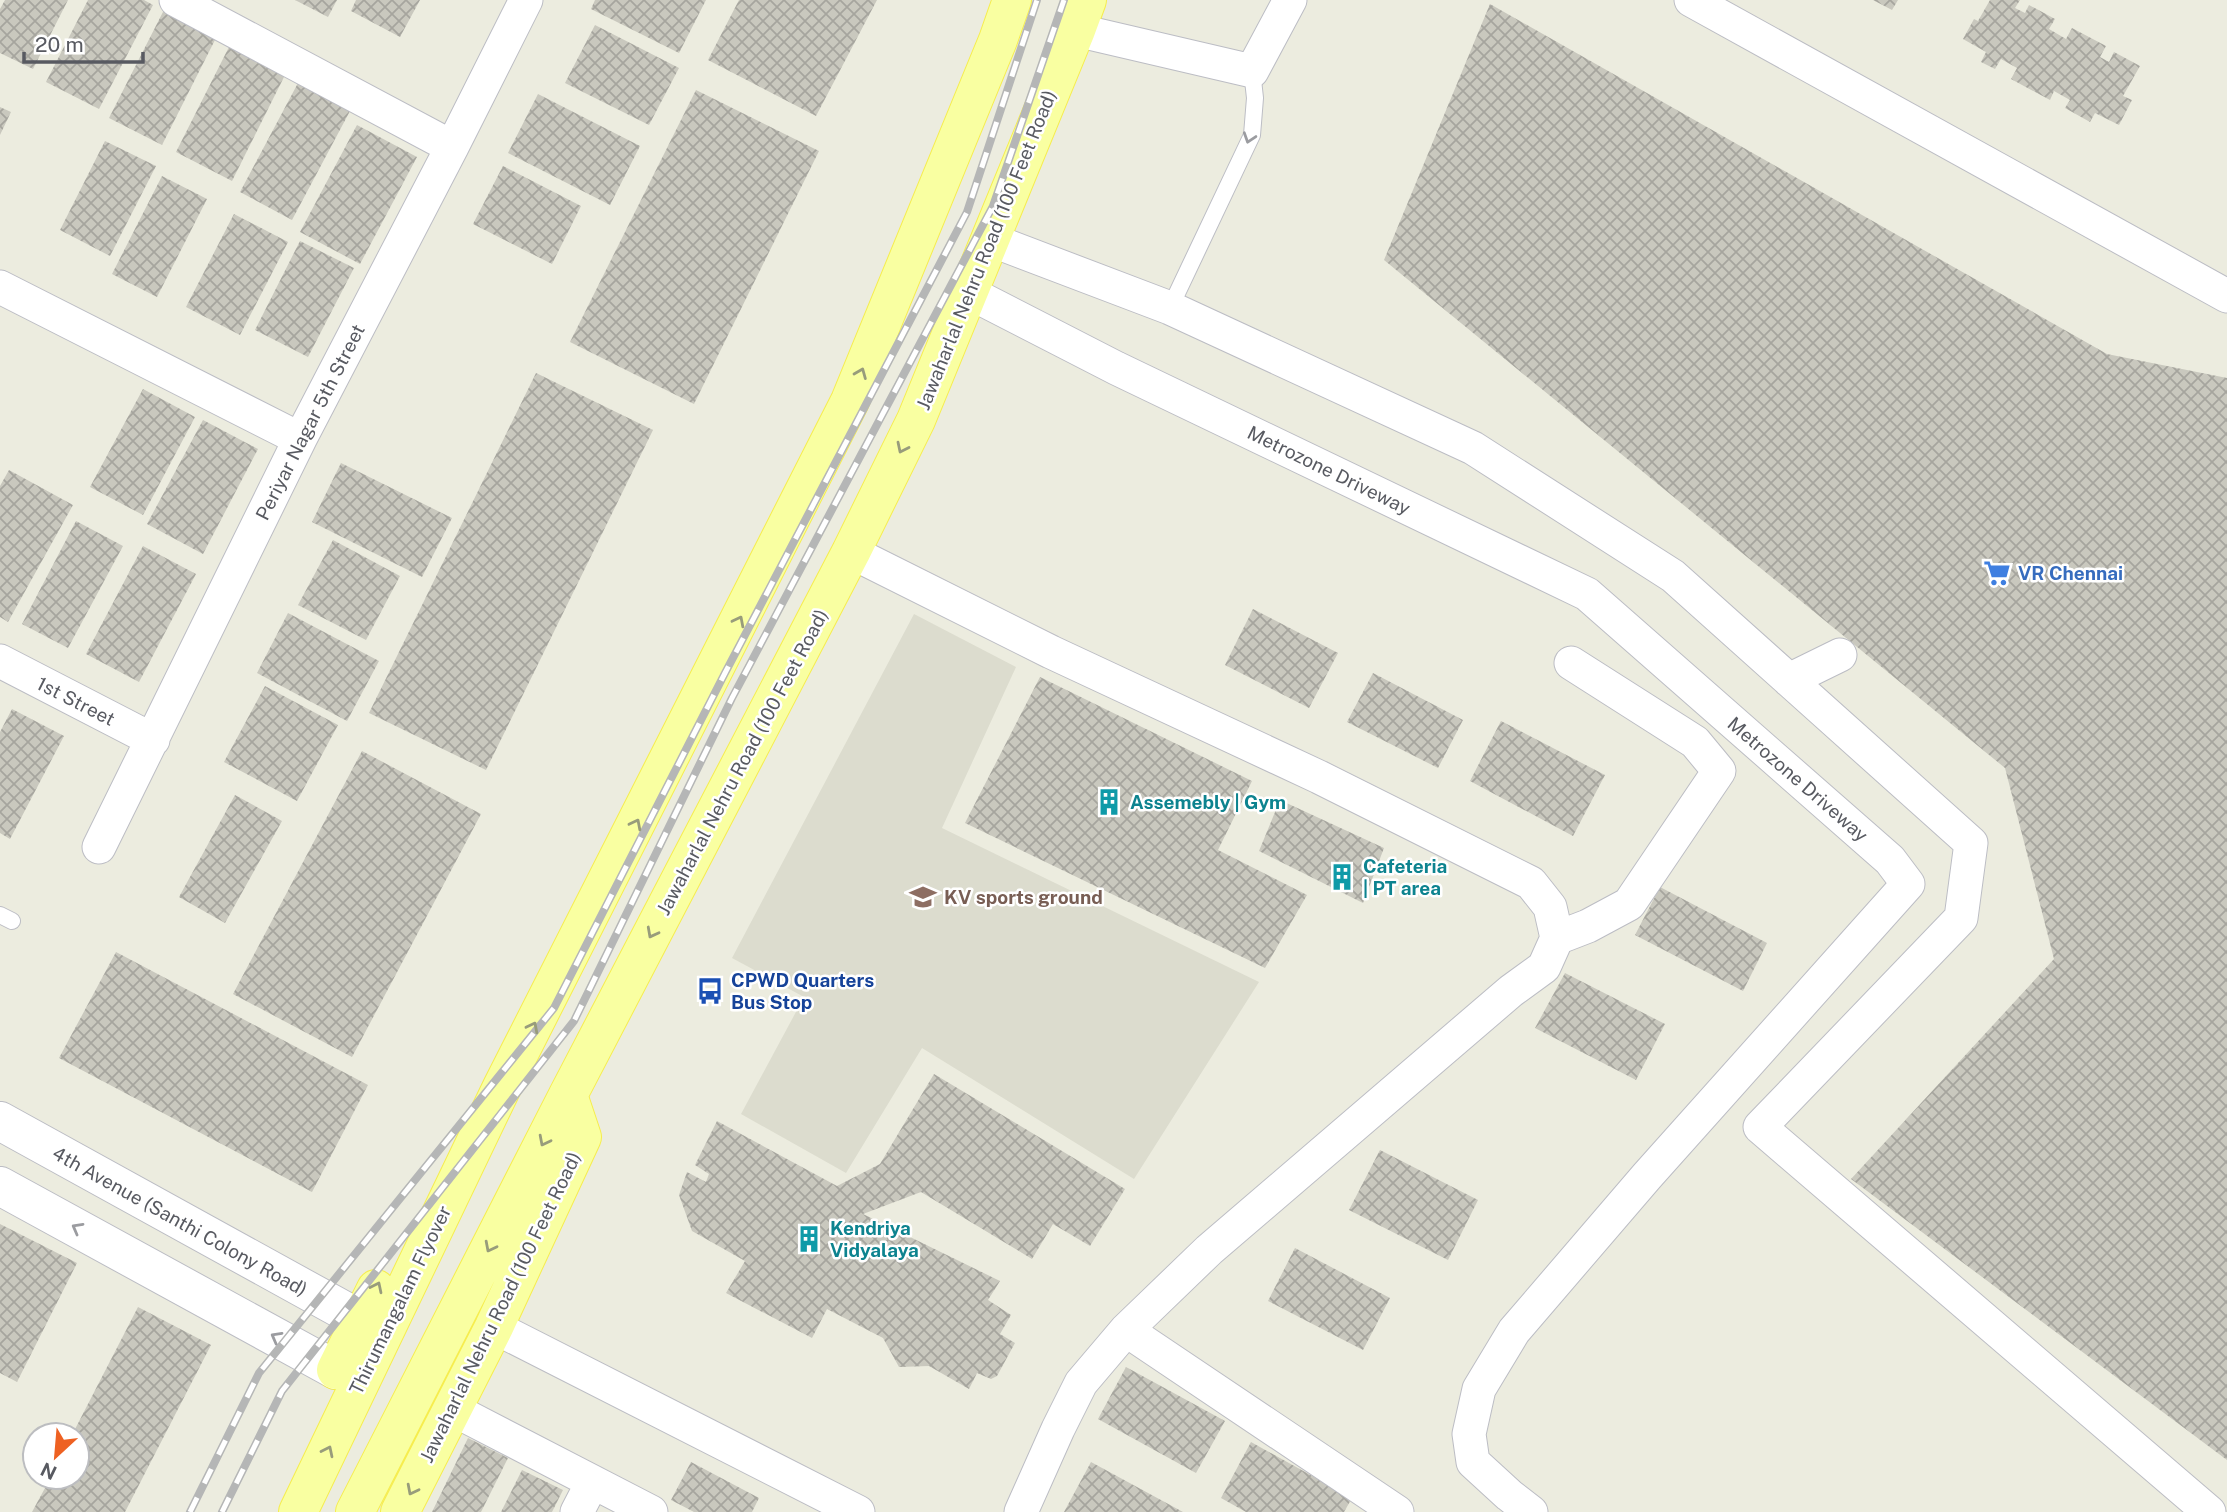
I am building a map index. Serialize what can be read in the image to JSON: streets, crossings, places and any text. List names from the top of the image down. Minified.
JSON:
{"streets":{"main road":["Jawaharlal Nehru Road (100 Feet Road)","Thirumangalam Flyover"],"street":["Periyar Nagar 5th Street","Metrozone Driveway","1st Street","4th Avenue (Santhi Colony Road)"]},"crossings":[["Jawaharlal Nehru Road (100 Feet Road)","Metrozone Driveway"],["Periyar Nagar 5th Street","1st Street"]],"places":{"supermarket":["VR Chennai"],"building":["Assemebly | Gym","Cafeteria | PT area","Kendriya Vidyalaya"],"school or university":["KV sports ground"],"bus stop":["CPWD Quarters Bus Stop"]},"scale_bar":"20 m","north":"bottom left"}
